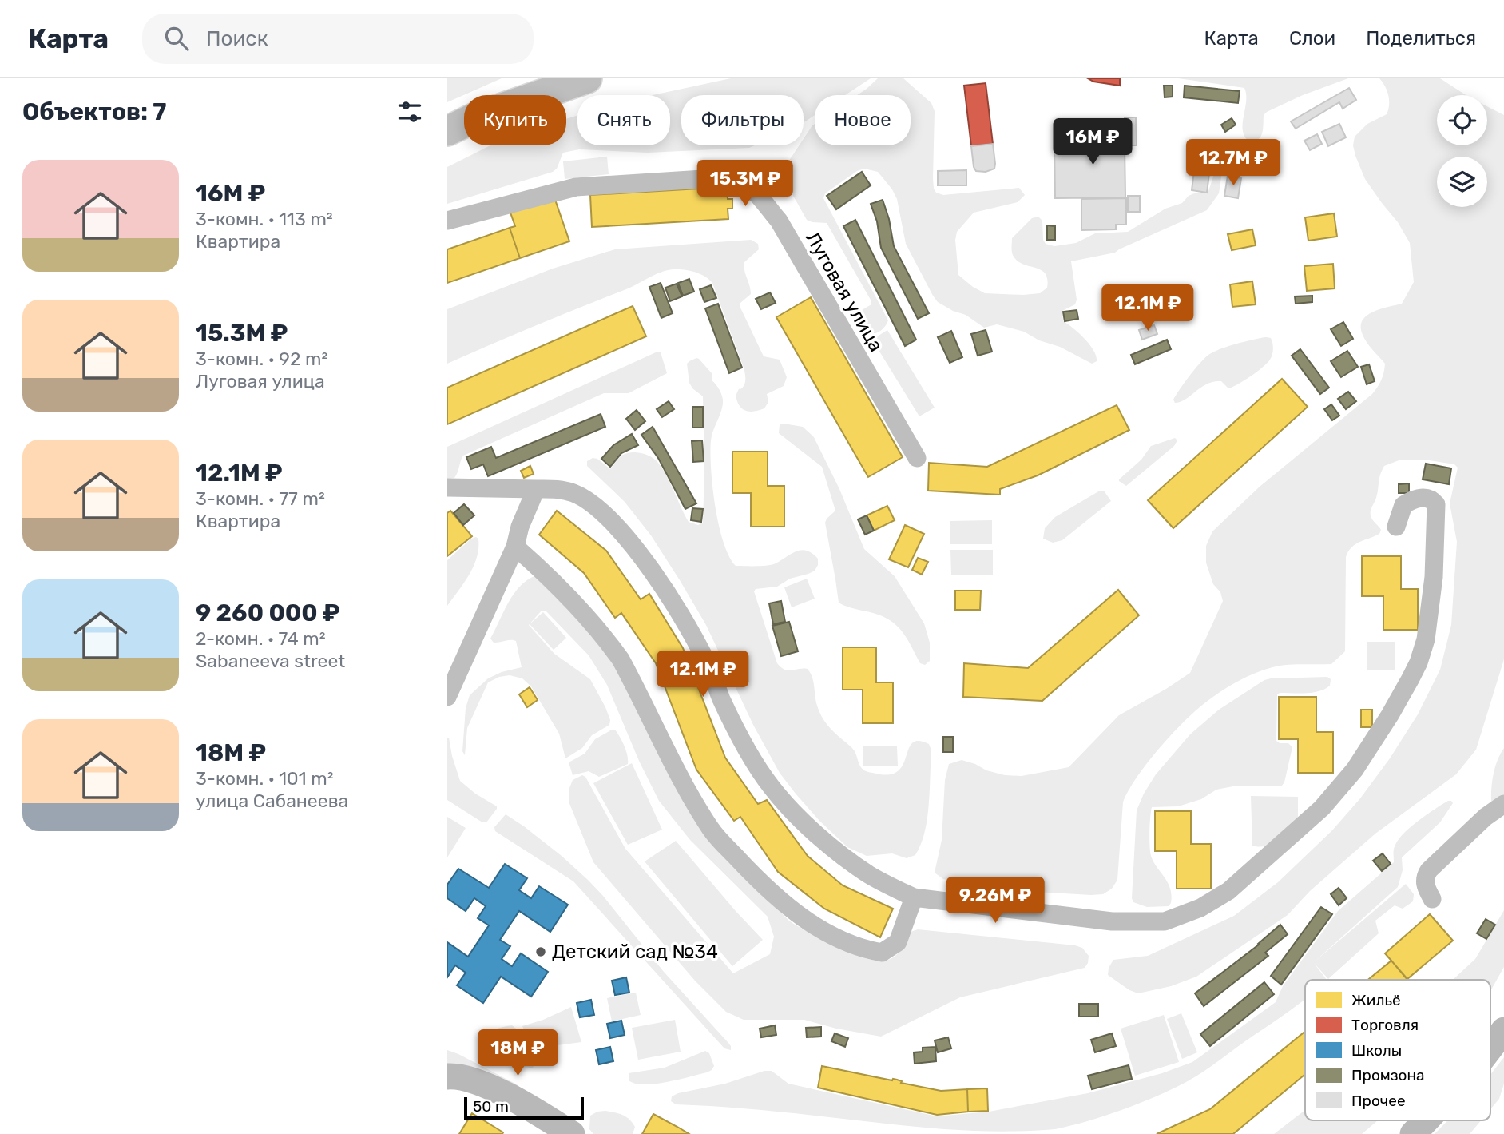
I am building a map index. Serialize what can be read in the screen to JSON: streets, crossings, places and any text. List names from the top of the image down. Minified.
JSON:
{"streets":{"street":["Луговая улица"]},"places":["Детский сад №34"],"legend":["Жильё","Торговля","Школы","Промзона","Прочее"],"scale_bar":"50 m","page":{"header":"Карта","search":"Поиск","nav":["Карта","Слои","Поделиться"],"heading":"Объектов: 7","chip":["Купить","Снять","Фильтры","Новое"],"price":["16M ₽","12.7M ₽","15.3M ₽","12.1M ₽","12.1M ₽","9.26M ₽","18M ₽"],"list":[{"name":"16M ₽","note":"3-комн. · 113 m² · Квартира"},{"name":"15.3M ₽","note":"3-комн. · 92 m² · Луговая улица"},{"name":"12.1M ₽","note":"3-комн. · 77 m² · Квартира"},{"name":"9 260 000 ₽","note":"2-комн. · 74 m² · Sabaneeva street"},{"name":"18M ₽","note":"3-комн. · 101 m² · улица Сабанеева"}],"scale":"50 m"}}
